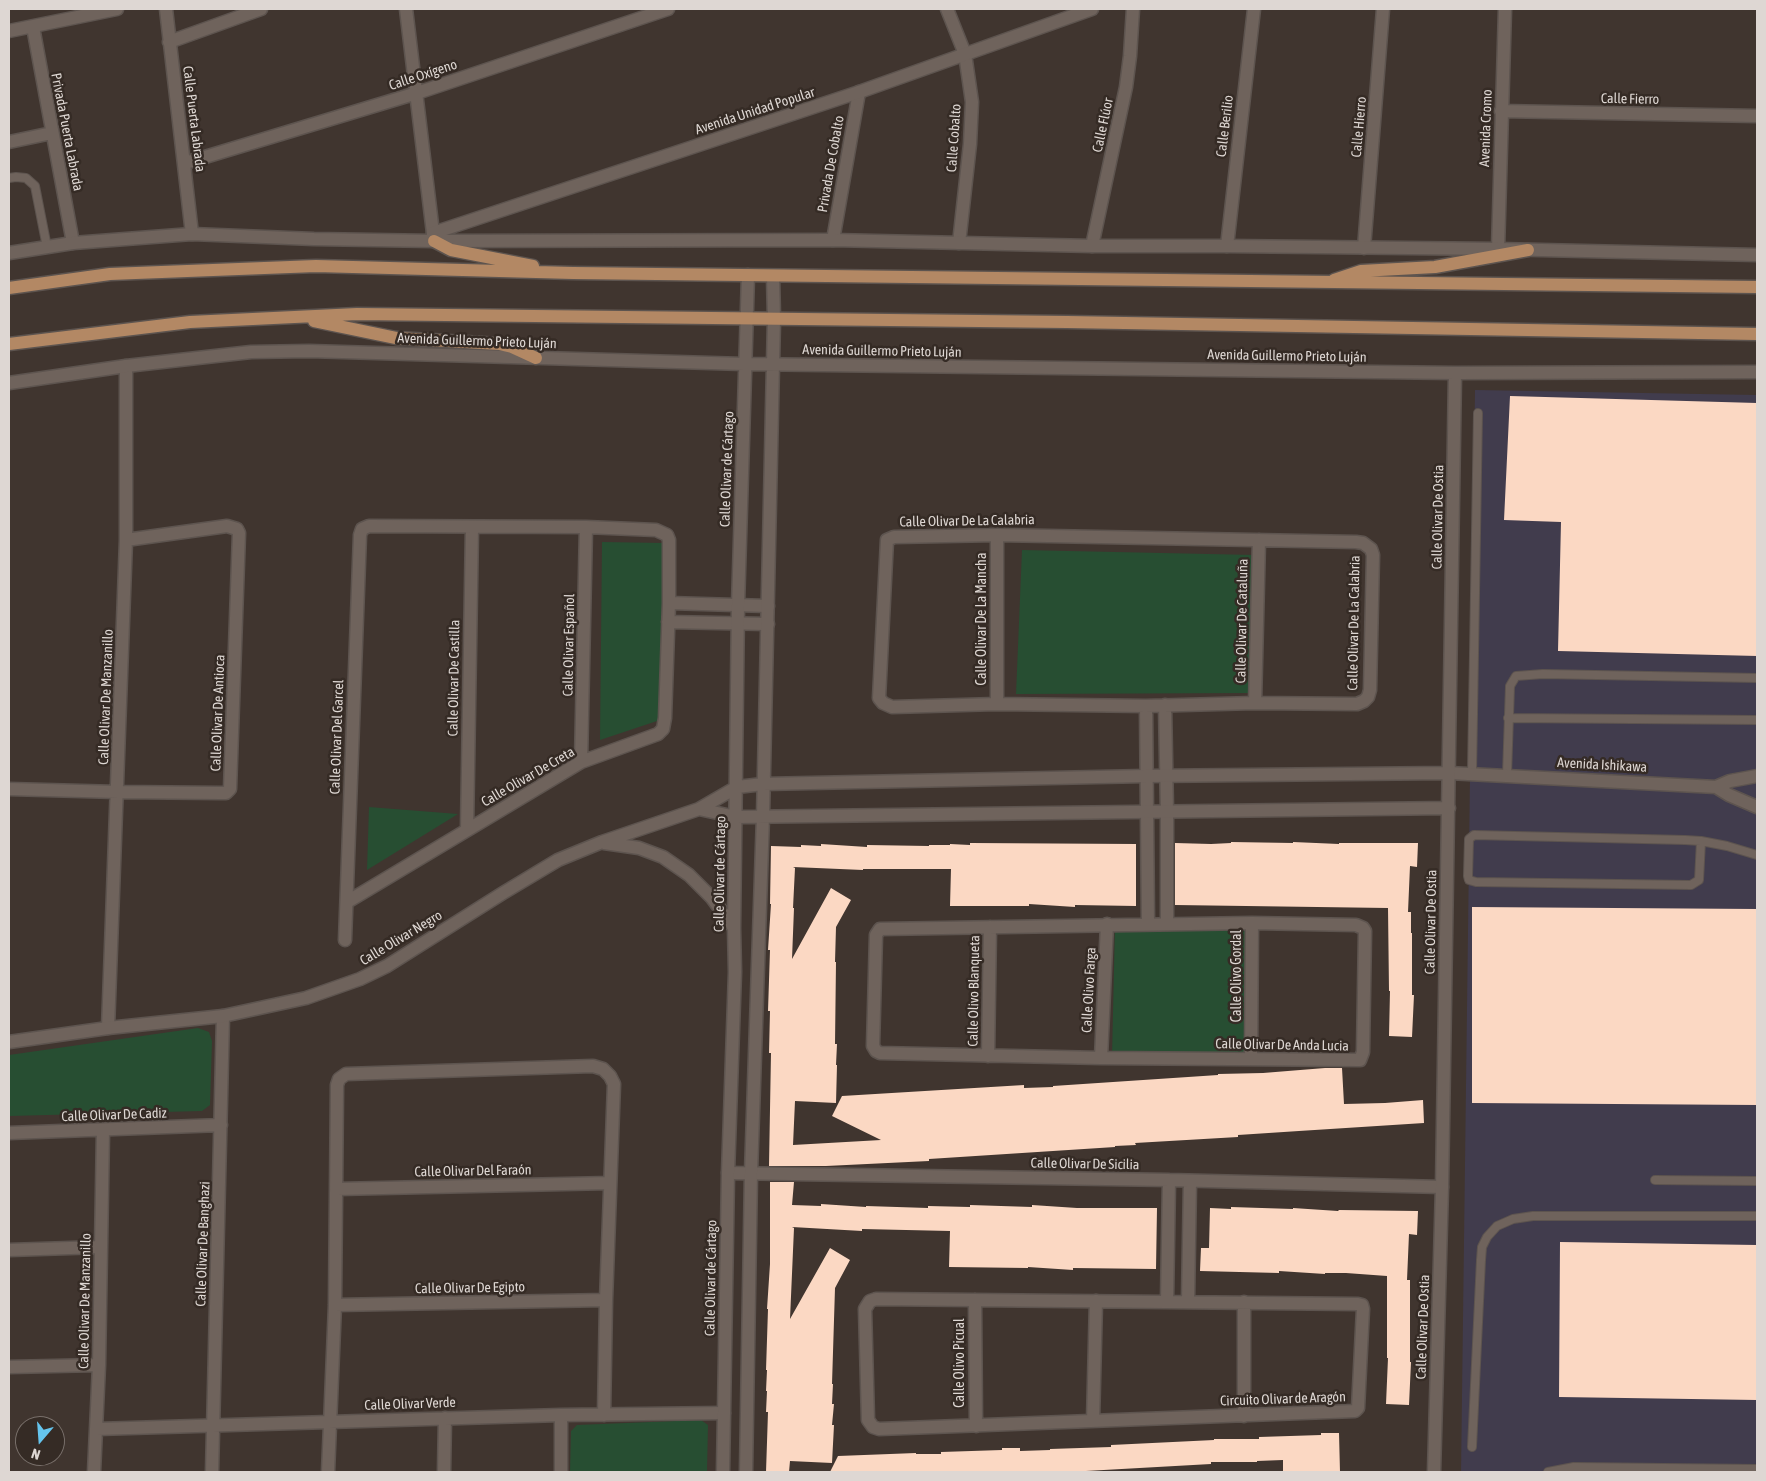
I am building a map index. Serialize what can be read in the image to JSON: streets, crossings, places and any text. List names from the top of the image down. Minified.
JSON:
{"streets":{"main road":["Avenida Guillermo Prieto Luján"],"street":["Calle Oxígeno","Calle Fierro","Avenida Unidad Popular","Calle Puerta Labrada","Calle Flúor","Calle Berilio","Calle Hierro","Avenida Cromo","Privada Puerta Labrada","Calle Cobalto","Privada De Cobalto","Calle Olivar de Cártago","Calle Olivar De Ostia","Calle Olivar De La Calabria","Calle Olivar De La Mancha","Calle Olivar De Cataluña","Calle Olivar Español","Calle Olivar De Castilla","Calle Olivar De Manzanillo","Calle Olivar De Antioca","Calle Olivar Del Garcel","Avenida Ishikawa","Calle Olivar De Creta","Calle Olivar Negro","Calle Olivo Gordal","Calle Olivo Farga","Calle Olivo Blanqueta","Calle Olivar De Anda Lucia","Calle Olivar De Cadiz","Calle Olivar De Sicilia","Calle Olivar Del Faraón","Calle Olivar De Banghazi","Calle Olivar De Egipto","Calle Olivo Picual","Circuito Olivar de Aragón","Calle Olivar Verde"]},"crossings":[["Calle Oxígeno","Calle Puerta Labrada"],["Calle Fierro","Avenida Cromo"],["Avenida Unidad Popular","Calle Cobalto"],["Avenida Unidad Popular","Privada De Cobalto"],["Avenida Guillermo Prieto Luján","Calle Olivar de Cártago"],["Avenida Guillermo Prieto Luján","Calle Olivar De Ostia"],["Avenida Guillermo Prieto Luján","Calle Olivar De Manzanillo"],["Calle Olivar de Cártago","Avenida Ishikawa"],["Calle Olivar de Cártago","Calle Olivar Negro"],["Calle Olivar de Cártago","Calle Olivar De Sicilia"],["Calle Olivar de Cártago","Calle Olivar Verde"],["Calle Olivar De Ostia","Avenida Ishikawa"],["Calle Olivar De Ostia","Calle Olivar De Sicilia"],["Calle Olivar De La Calabria","Calle Olivar De La Mancha"],["Calle Olivar De La Calabria","Calle Olivar De Cataluña"],["Calle Olivar Español","Calle Olivar De Creta"],["Calle Olivar De Castilla","Calle Olivar De Creta"],["Calle Olivar De Manzanillo","Calle Olivar De Antioca"],["Calle Olivar De Manzanillo","Calle Olivar Negro"],["Calle Olivar De Manzanillo","Calle Olivar De Cadiz"],["Calle Olivar De Manzanillo","Calle Olivar Verde"],["Calle Olivar Del Garcel","Calle Olivar De Creta"],["Avenida Ishikawa","Calle Olivar Negro"],["Calle Olivar Negro","Calle Olivar De Banghazi"],["Calle Olivo Gordal","Calle Olivar De Anda Lucia"],["Calle Olivo Farga","Calle Olivar De Anda Lucia"],["Calle Olivo Blanqueta","Calle Olivar De Anda Lucia"],["Calle Olivar De Cadiz","Calle Olivar De Banghazi"],["Calle Olivar De Banghazi","Calle Olivar Verde"],["Calle Olivo Picual","Circuito Olivar de Aragón"]],"north":"bottom"}
